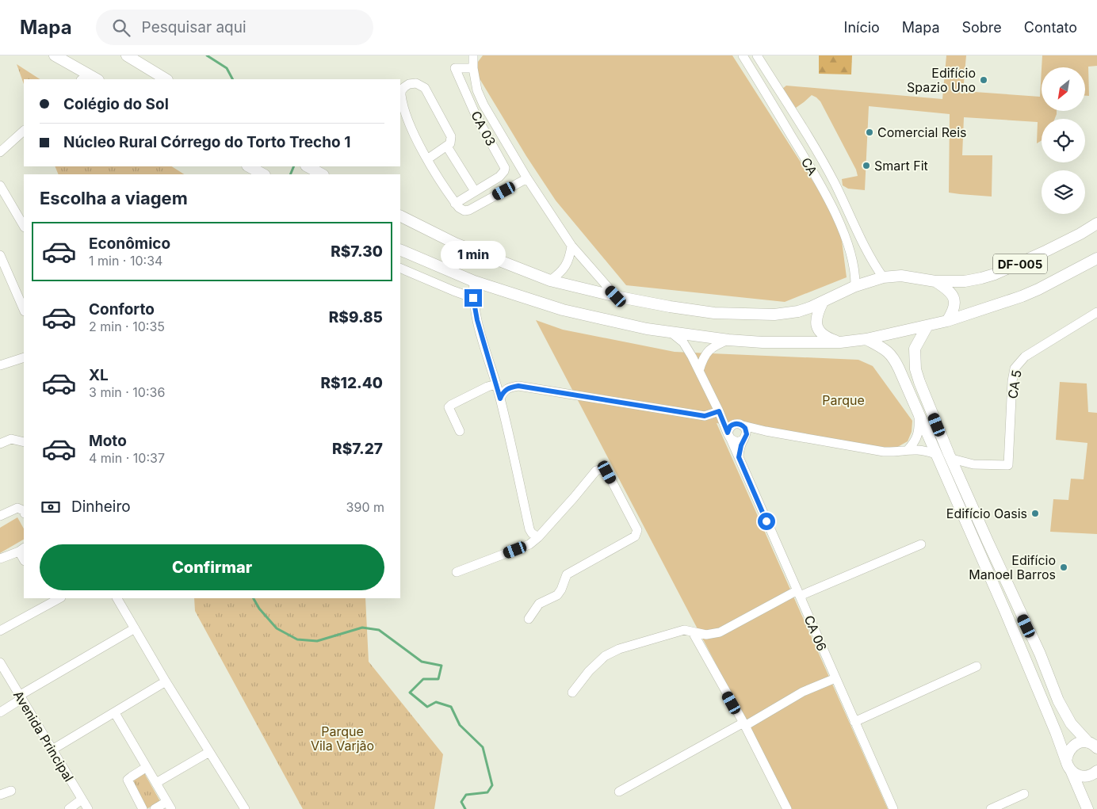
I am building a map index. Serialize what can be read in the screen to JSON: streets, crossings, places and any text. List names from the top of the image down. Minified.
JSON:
{"streets":{"main road":["DF-005"],"street":["CA 03","CA","CA 5","CA 06","Avenida Principal"]},"crossings":[["CA 03","DF-005"],["CA","DF-005"],["DF-005","CA 06"]],"parks":["Parque","Parque Vila Varjão"],"places":["Edifício Spazio Uno","Comercial Reis","Smart Fit","Edifício Oasis","Edifício Manoel Barros"],"north":"bottom left","page":{"header":"Mapa","search":"Pesquisar aqui","nav":["Início","Mapa","Sobre","Contato"],"banner":["Colégio do Sol","Núcleo Rural Córrego do Torto Trecho 1"],"heading":"Escolha a viagem","list":[{"name":"Econômico","note":"1 min · 10:34","value":"R$7.30"},{"name":"Conforto","note":"2 min · 10:35","value":"R$9.85"},{"name":"XL","note":"3 min · 10:36","value":"R$12.40"},{"name":"Moto","note":"4 min · 10:37","value":"R$7.27"}],"bubble":"1 min","pay":["Dinheiro","390 m"],"buttons":"Confirmar"}}
